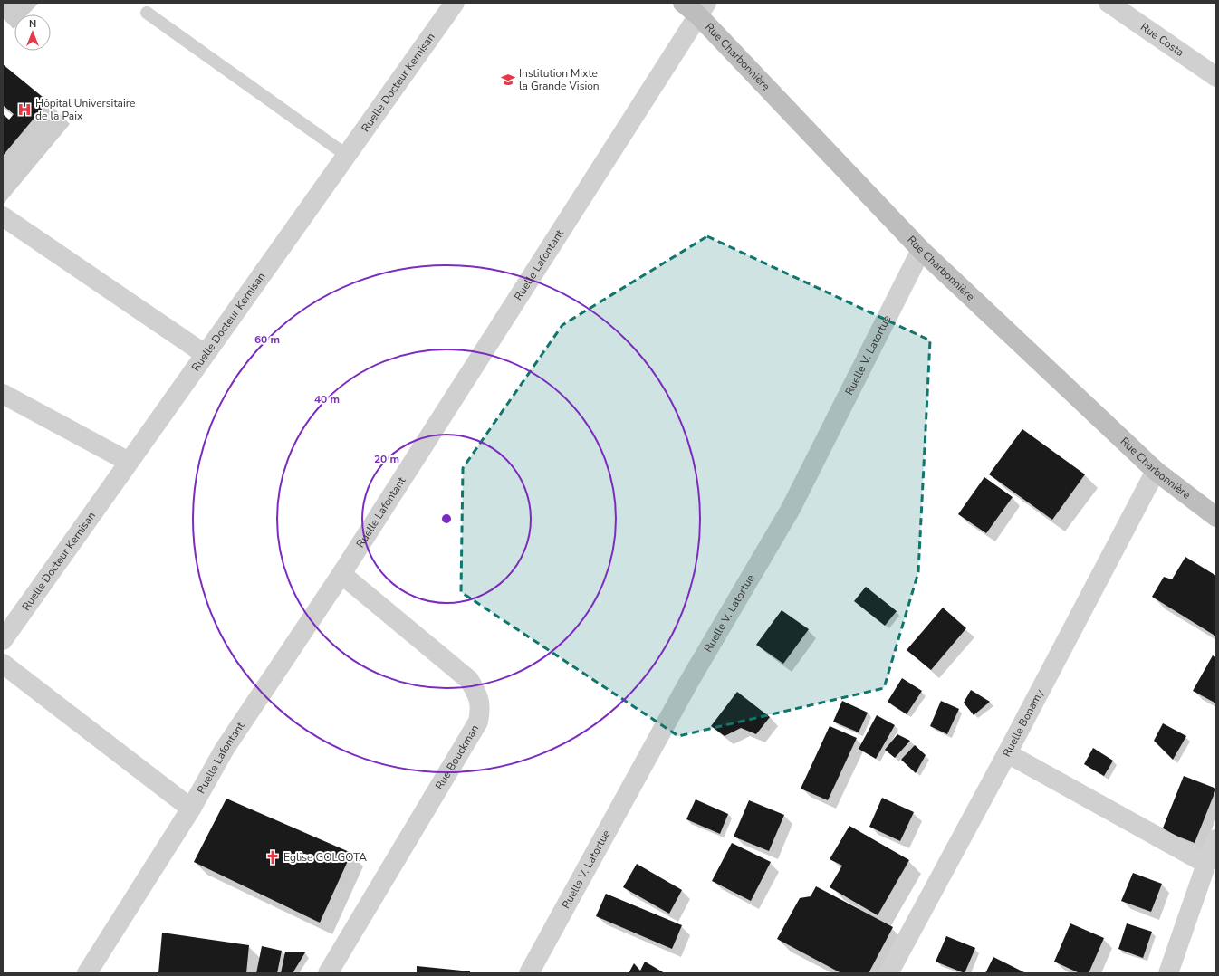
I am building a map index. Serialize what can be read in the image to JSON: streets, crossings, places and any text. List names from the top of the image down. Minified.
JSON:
{"streets":{"street":["Rue Costa","Rue Charbonnière","Ruelle Docteur Kernisan","Ruelle Lafontant","Ruelle V. Latortue","Ruelle Bonamy","Rue Bouckman"]},"crossings":[["Rue Charbonnière","Ruelle Lafontant"],["Rue Charbonnière","Ruelle V. Latortue"],["Rue Charbonnière","Ruelle Bonamy"],["Ruelle Lafontant","Rue Bouckman"]],"places":{"school or university":["Institution Mixte la Grande Vision"],"hospital":["Hôpital Universitaire de la Paix"],"church":["Eglise GOLGOTA"]},"north":"top","rings":["60 m","40 m","20 m"]}
